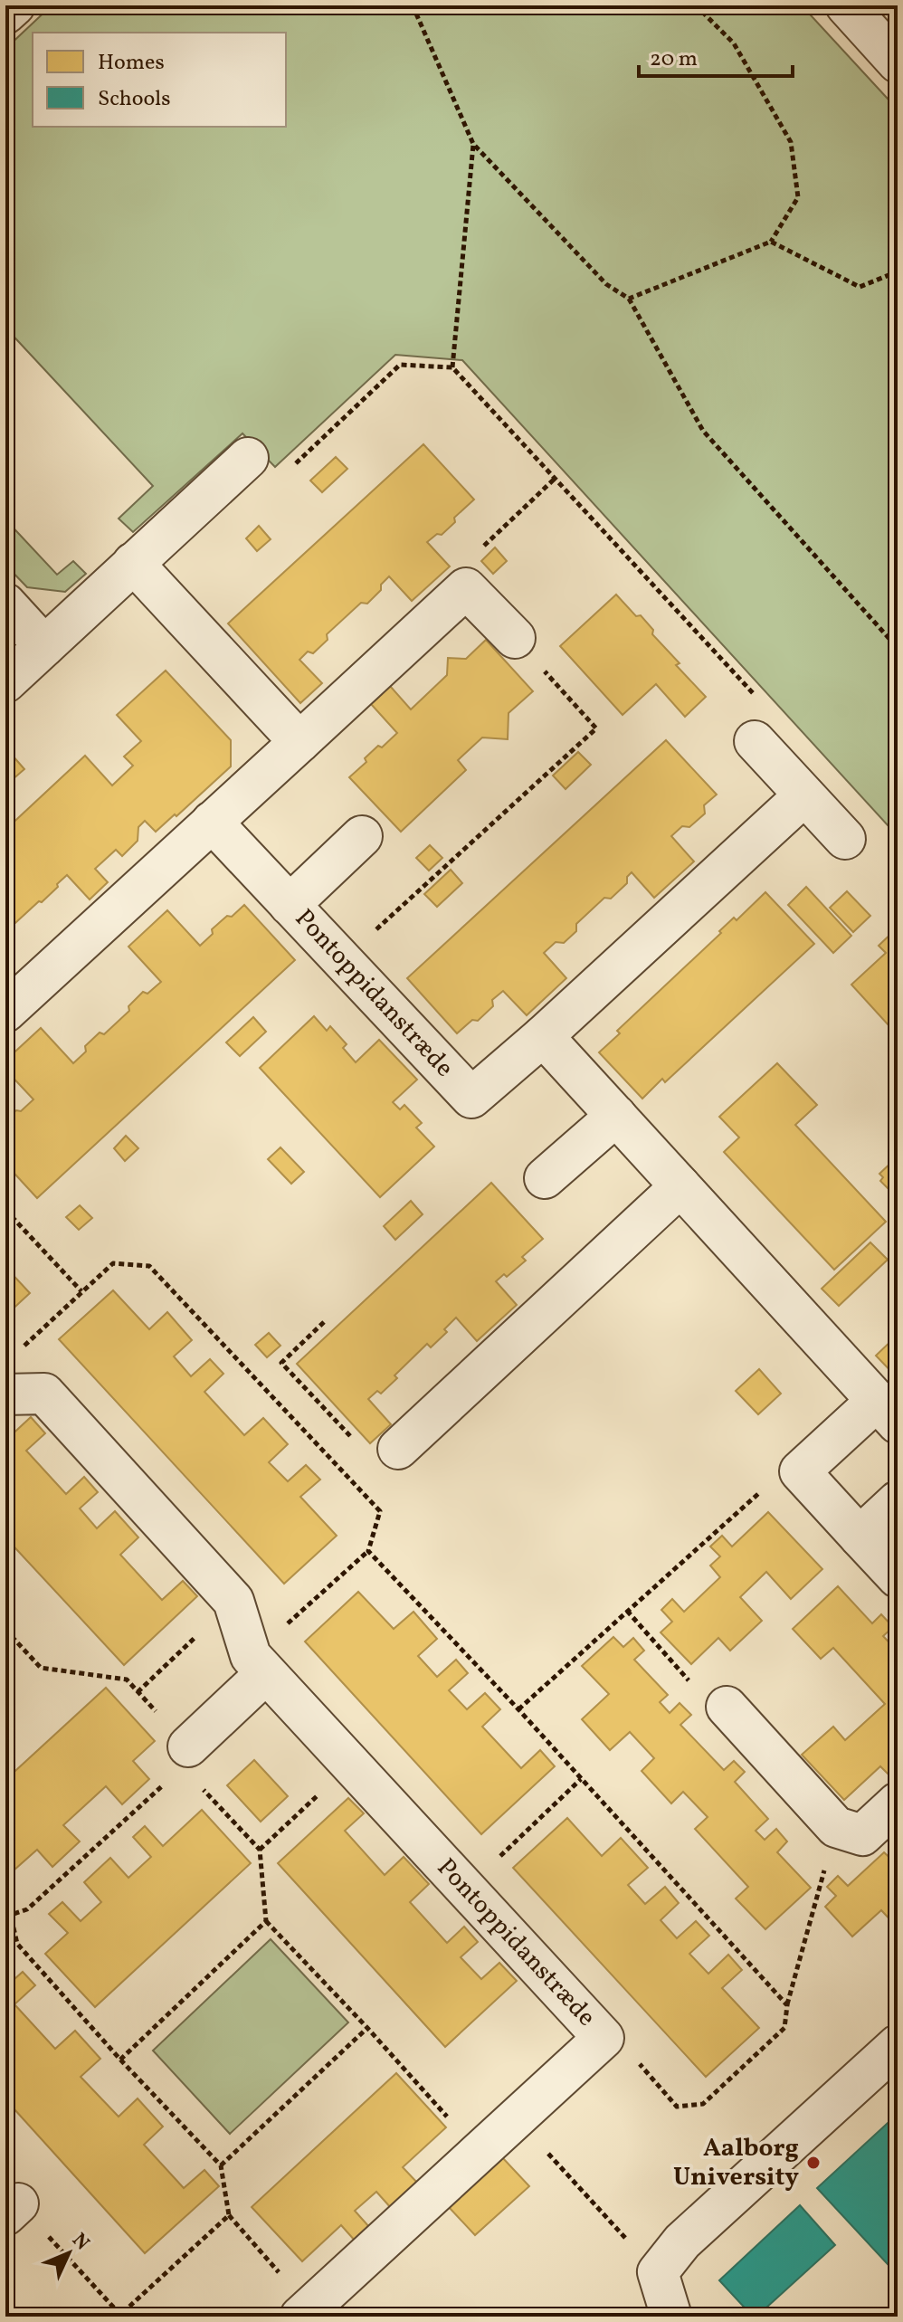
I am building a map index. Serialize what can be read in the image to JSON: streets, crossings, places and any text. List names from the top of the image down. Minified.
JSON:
{"streets":{"street":["Pontoppidanstræde"]},"places":["Aalborg University"],"legend":["Homes","Schools"],"scale_bar":"20 m","north":"top right"}
